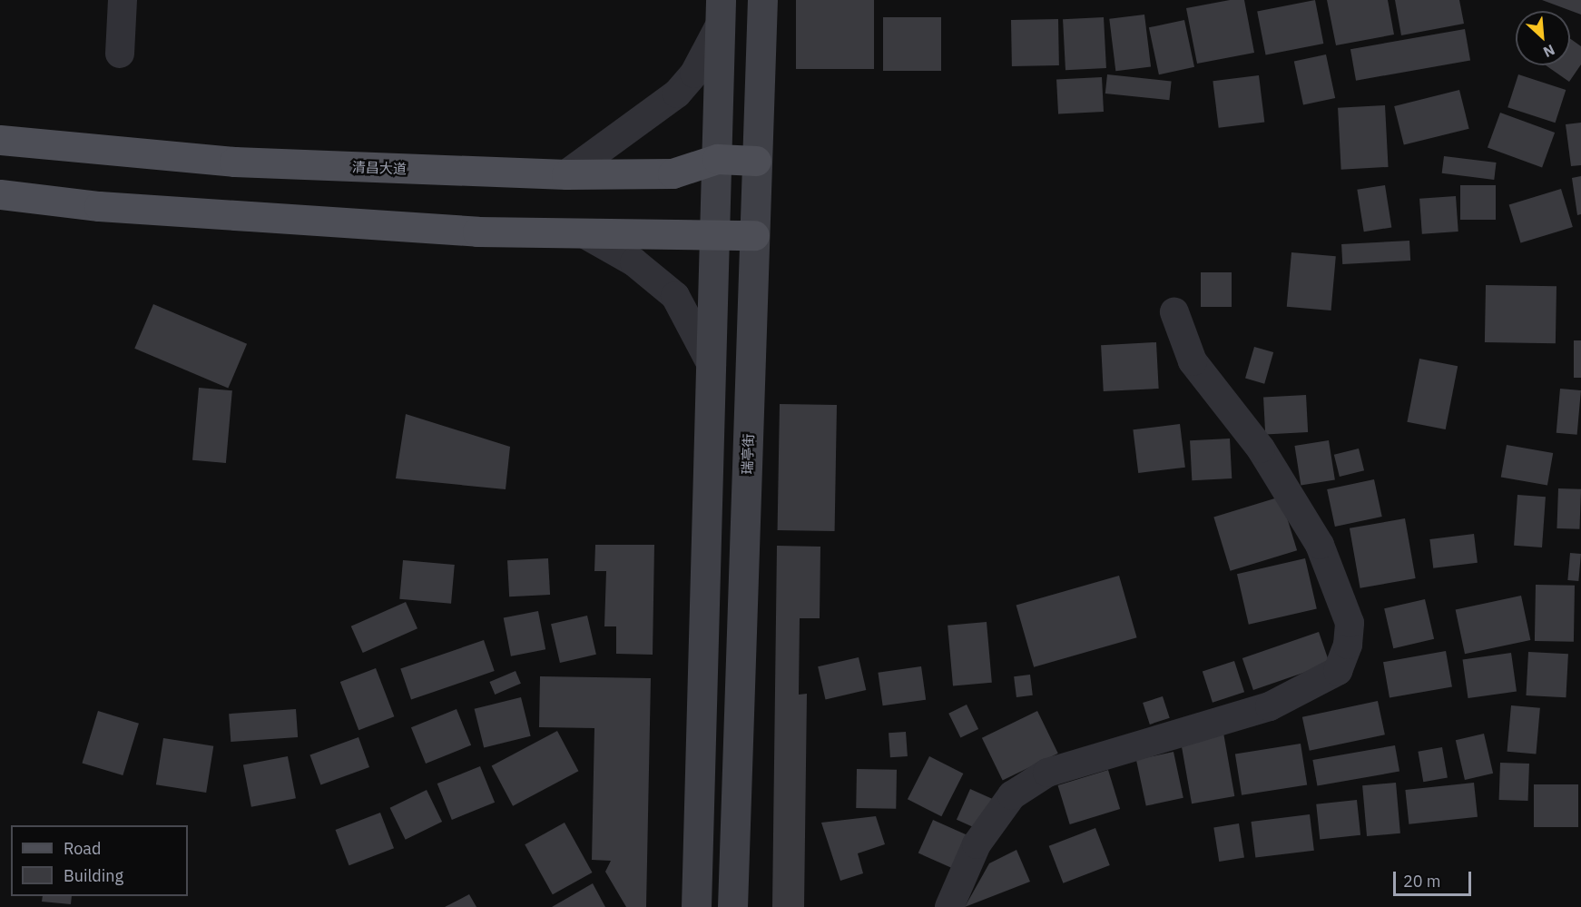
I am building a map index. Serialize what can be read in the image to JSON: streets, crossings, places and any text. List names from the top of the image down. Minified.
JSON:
{"streets":{"main road":["清昌大道","瑞亭街"]},"crossings":[["清昌大道","瑞亭街"]],"legend":["Road","Building"],"scale_bar":"20 m","north":"bottom right"}
